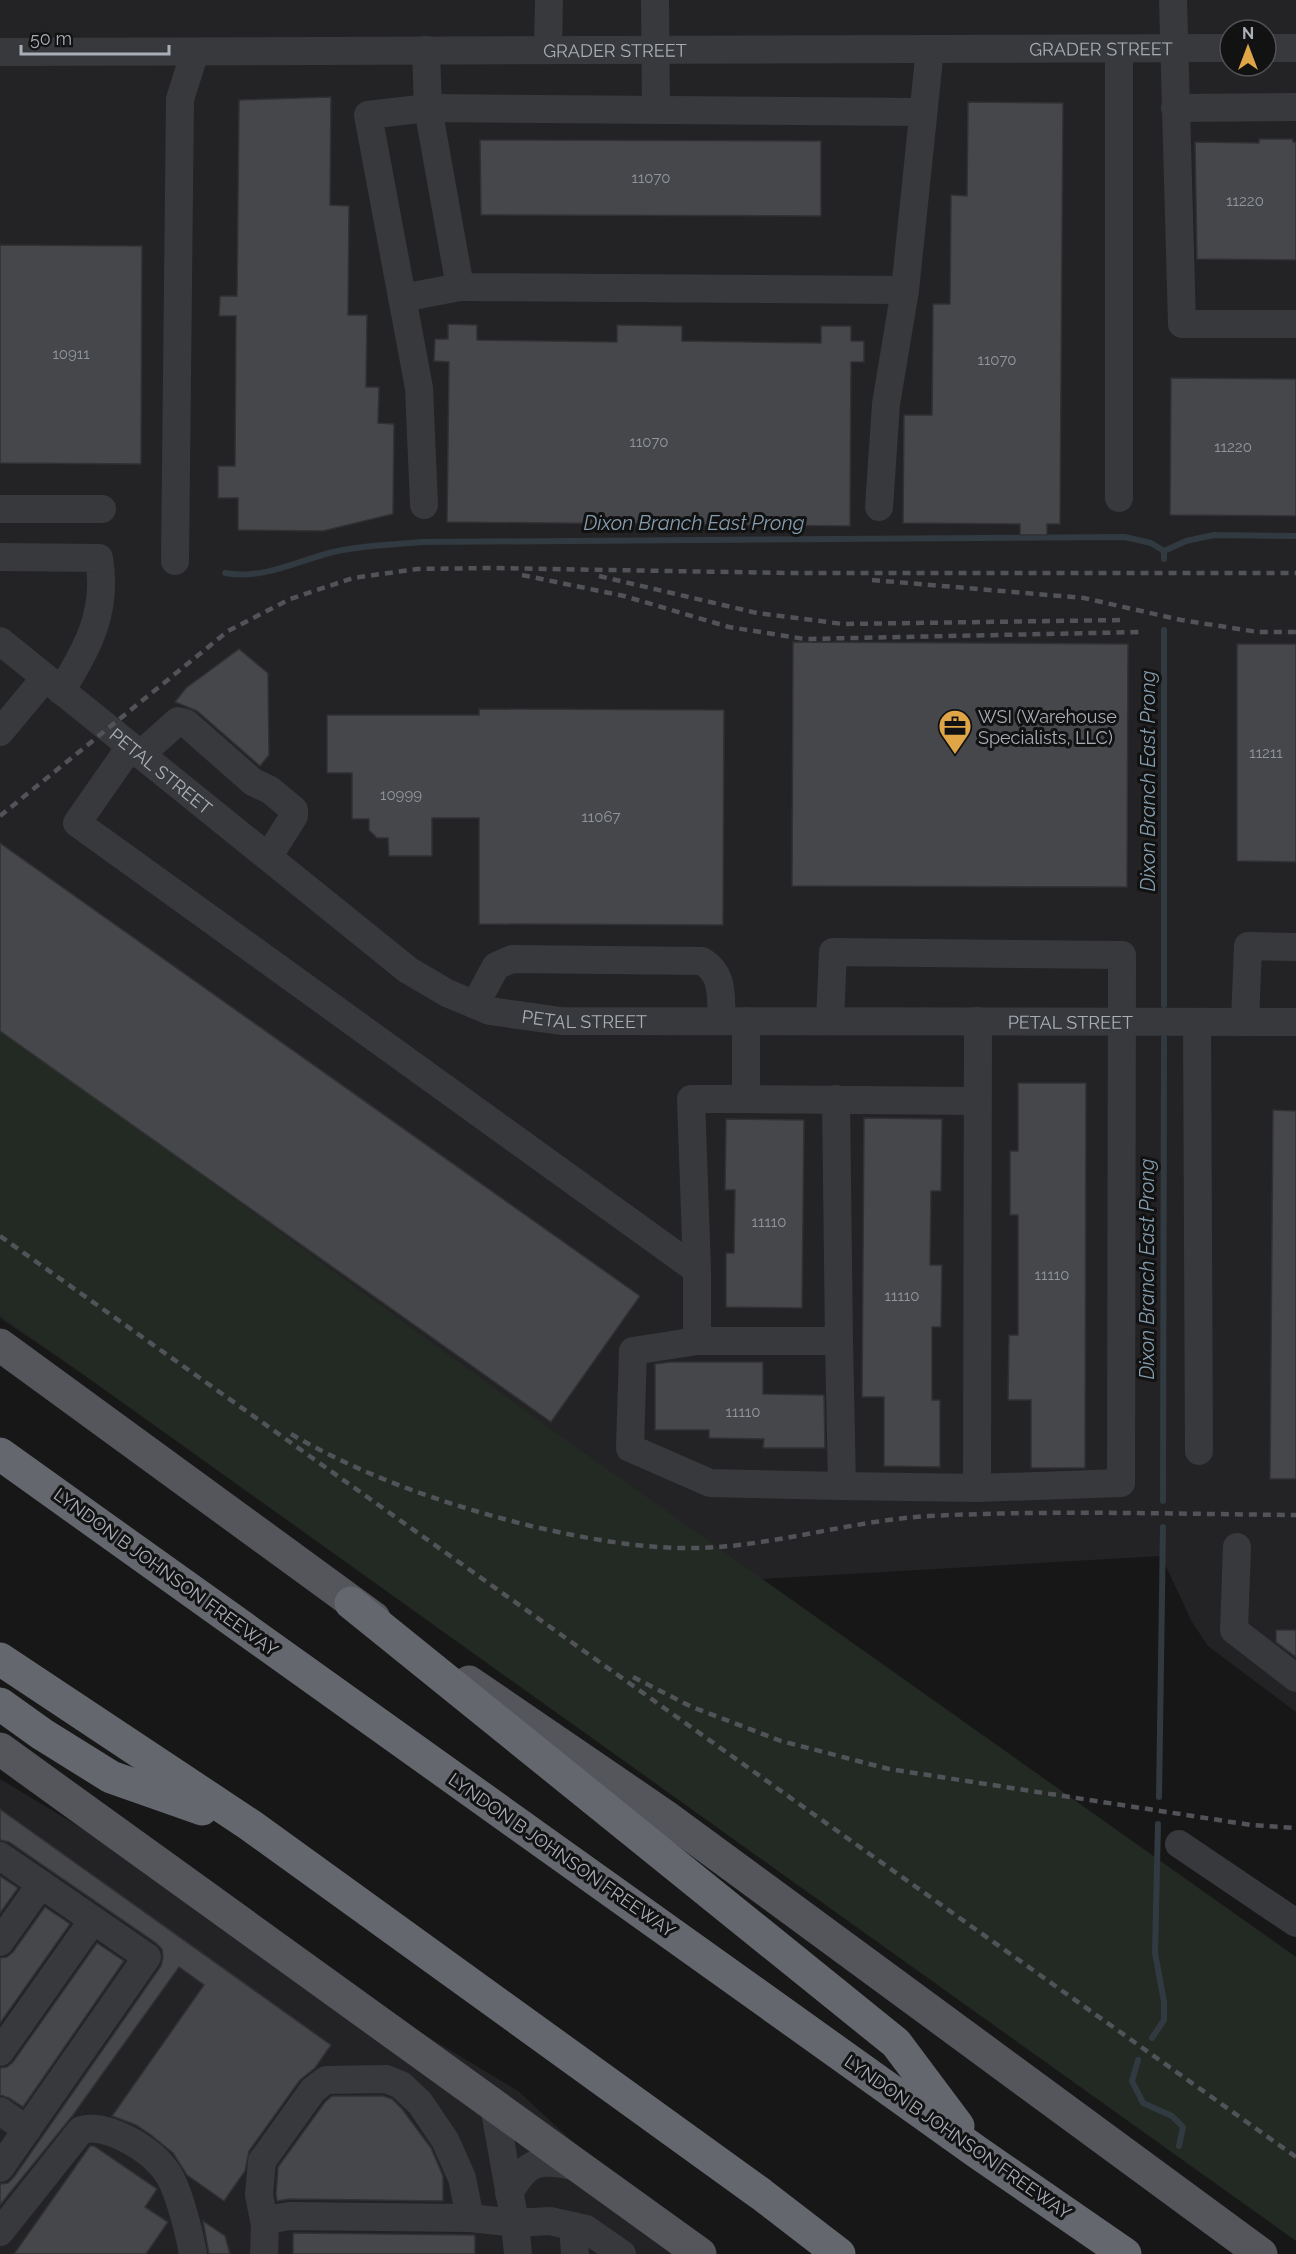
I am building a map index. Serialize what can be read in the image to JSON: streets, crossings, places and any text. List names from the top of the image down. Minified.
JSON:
{"streets":{"highway":["LYNDON B JOHNSON FREEWAY"],"street":["GRADER STREET","PETAL STREET"]},"water":["Dixon Branch East Prong"],"places":{"office":["WSI (Warehouse Specialists, LLC)"]},"house_numbers":["11070","11220","10911","11070","11070","11220","11211","10999","11067","11110","11110","11110","11110"],"scale_bar":"50 m","north":"top"}
